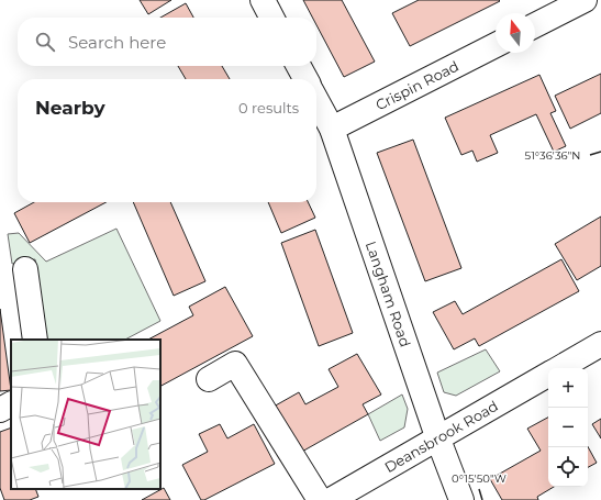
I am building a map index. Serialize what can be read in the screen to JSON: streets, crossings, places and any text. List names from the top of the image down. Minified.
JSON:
{"streets":{"street":["Crispin Road","Langham Road","Deansbrook Road"]},"crossings":[["Crispin Road","Langham Road"],["Langham Road","Deansbrook Road"]],"north":"top","page":{"search":"Search here","heading":["Nearby","0 results"],"map_buttons":["+","−"]},"coordinates":["51°36'36\"N","0°15'50\"W"]}
